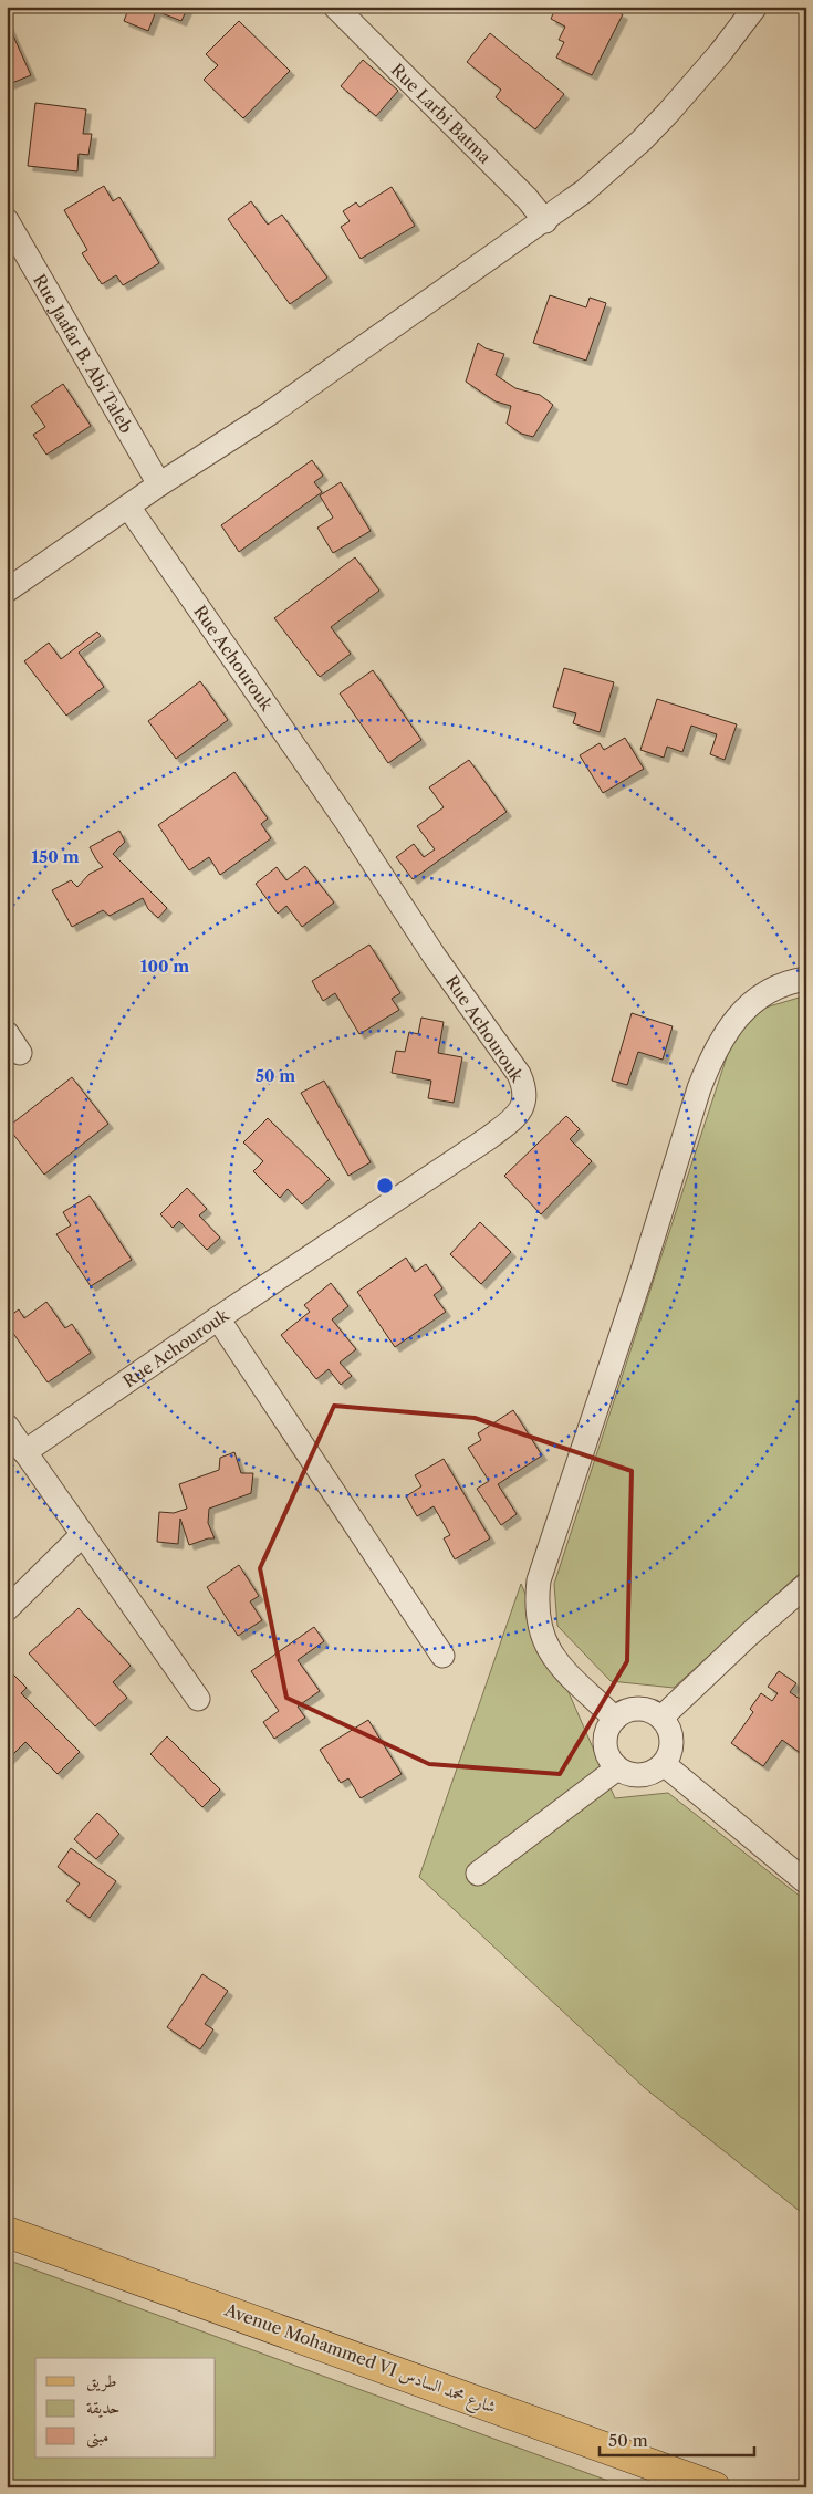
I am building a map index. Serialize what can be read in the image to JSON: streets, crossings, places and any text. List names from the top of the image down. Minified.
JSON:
{"streets":{"main road":["Avenue Mohammed VI شارع محمد السادس"],"street":["Rue Larbi Batma","Rue Jaafar B. Abi Taleb","Rue Achourouk"]},"legend":["طريق","حديقة","مبنى"],"scale_bar":"50 m","rings":["150 m","100 m","50 m"]}
